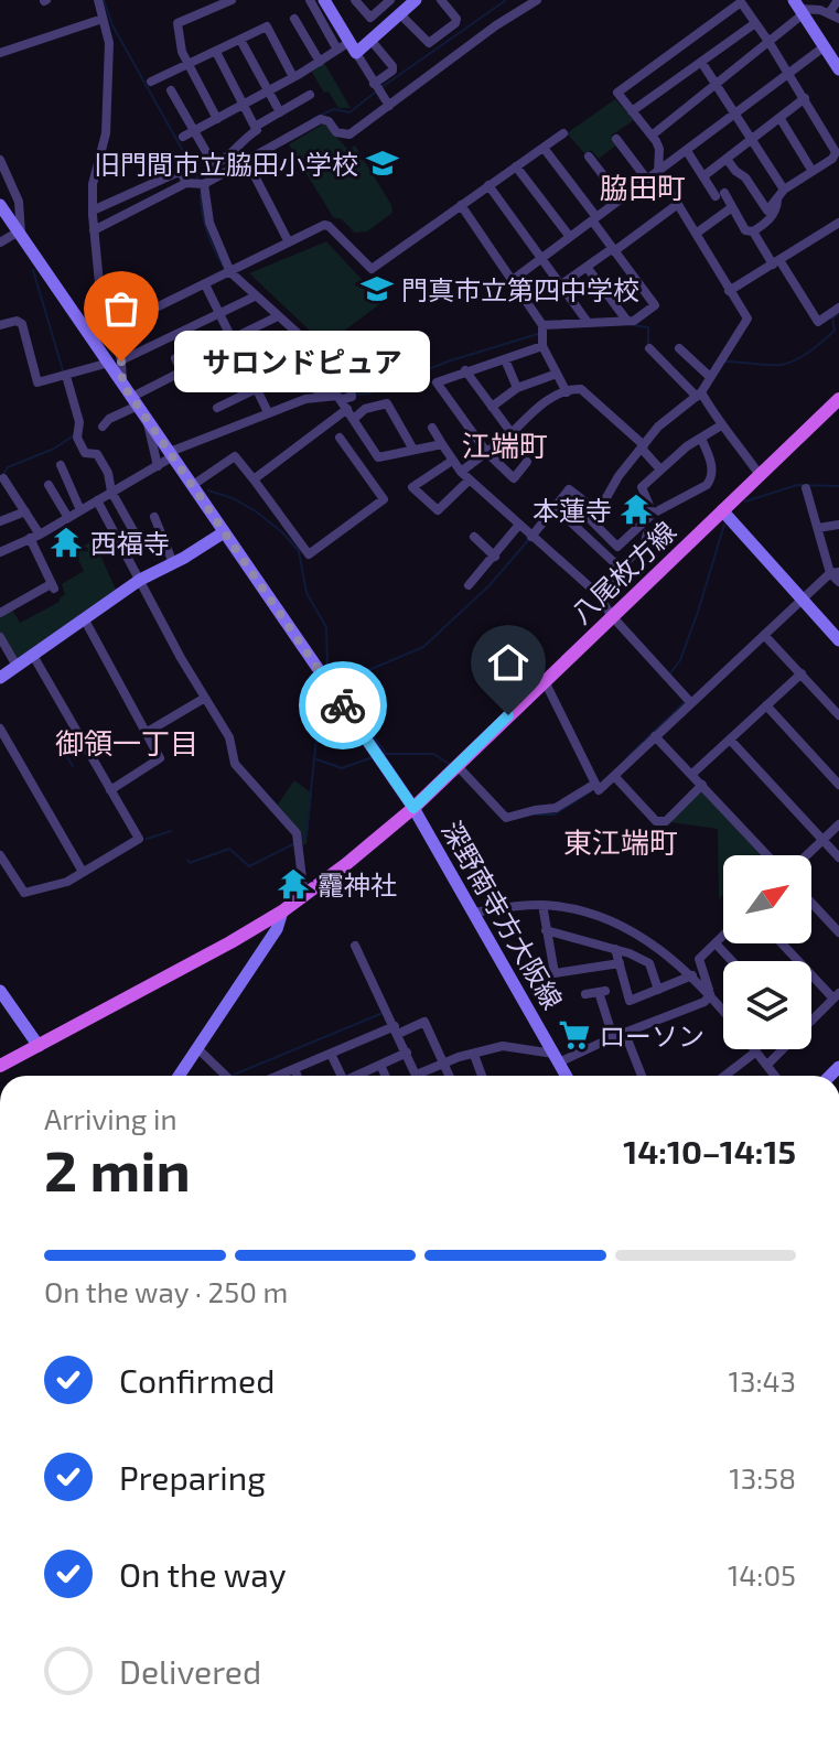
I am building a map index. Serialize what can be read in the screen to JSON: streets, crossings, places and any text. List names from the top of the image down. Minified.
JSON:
{"streets":{"main road":["八尾枚方線"],"street":["深野南寺方大阪線"]},"crossings":[["八尾枚方線","深野南寺方大阪線"]],"districts":["脇田町","江端町","御領一丁目","東江端町"],"places":{"school or university":["旧門間市立脇田小学校","門真市立第四中学校"],"other":["サロンドピュア"],"temple":["本蓮寺","西福寺","龗神社"],"supermarket":["ローソン"]},"north":"top right","page":{"bubble":"サロンドピュア","heading":["2 min","Arriving in","14:10–14:15"],"bar":"On the way · 250 m","list":[["Confirmed","13:43"],["Preparing","13:58"],["On the way","14:05"],"Delivered"]}}
